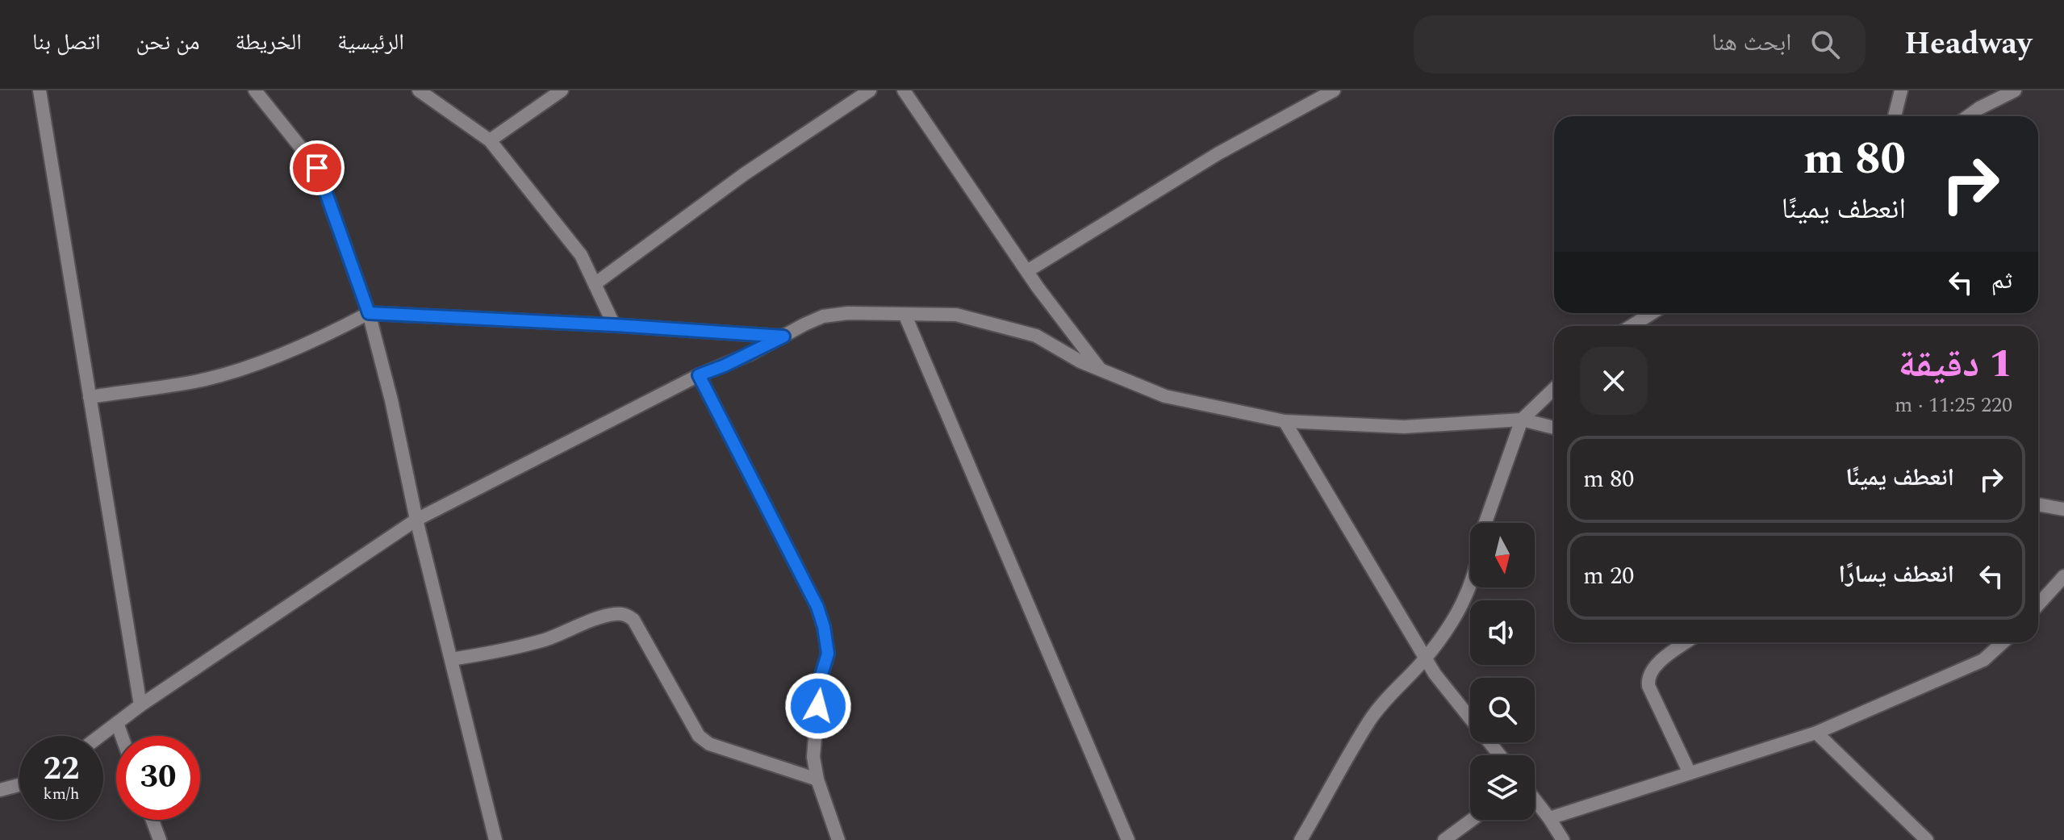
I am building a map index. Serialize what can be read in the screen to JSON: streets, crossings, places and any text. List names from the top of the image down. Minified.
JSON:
{"north":"bottom","page":{"header":"Headway","search":"ابحث هنا","nav":["الرئيسية","الخريطة","من نحن","اتصل بنا"],"turn":["80 m","انعطف يمينًا"],"then":"ثم","heading":["1 دقيقة","220 m · 11:25"],"list":[{"name":"انعطف يمينًا","value":"80 m"},{"name":"انعطف يسارًا","value":"20 m"}],"speed":"22 km/h","limit":"30"}}
